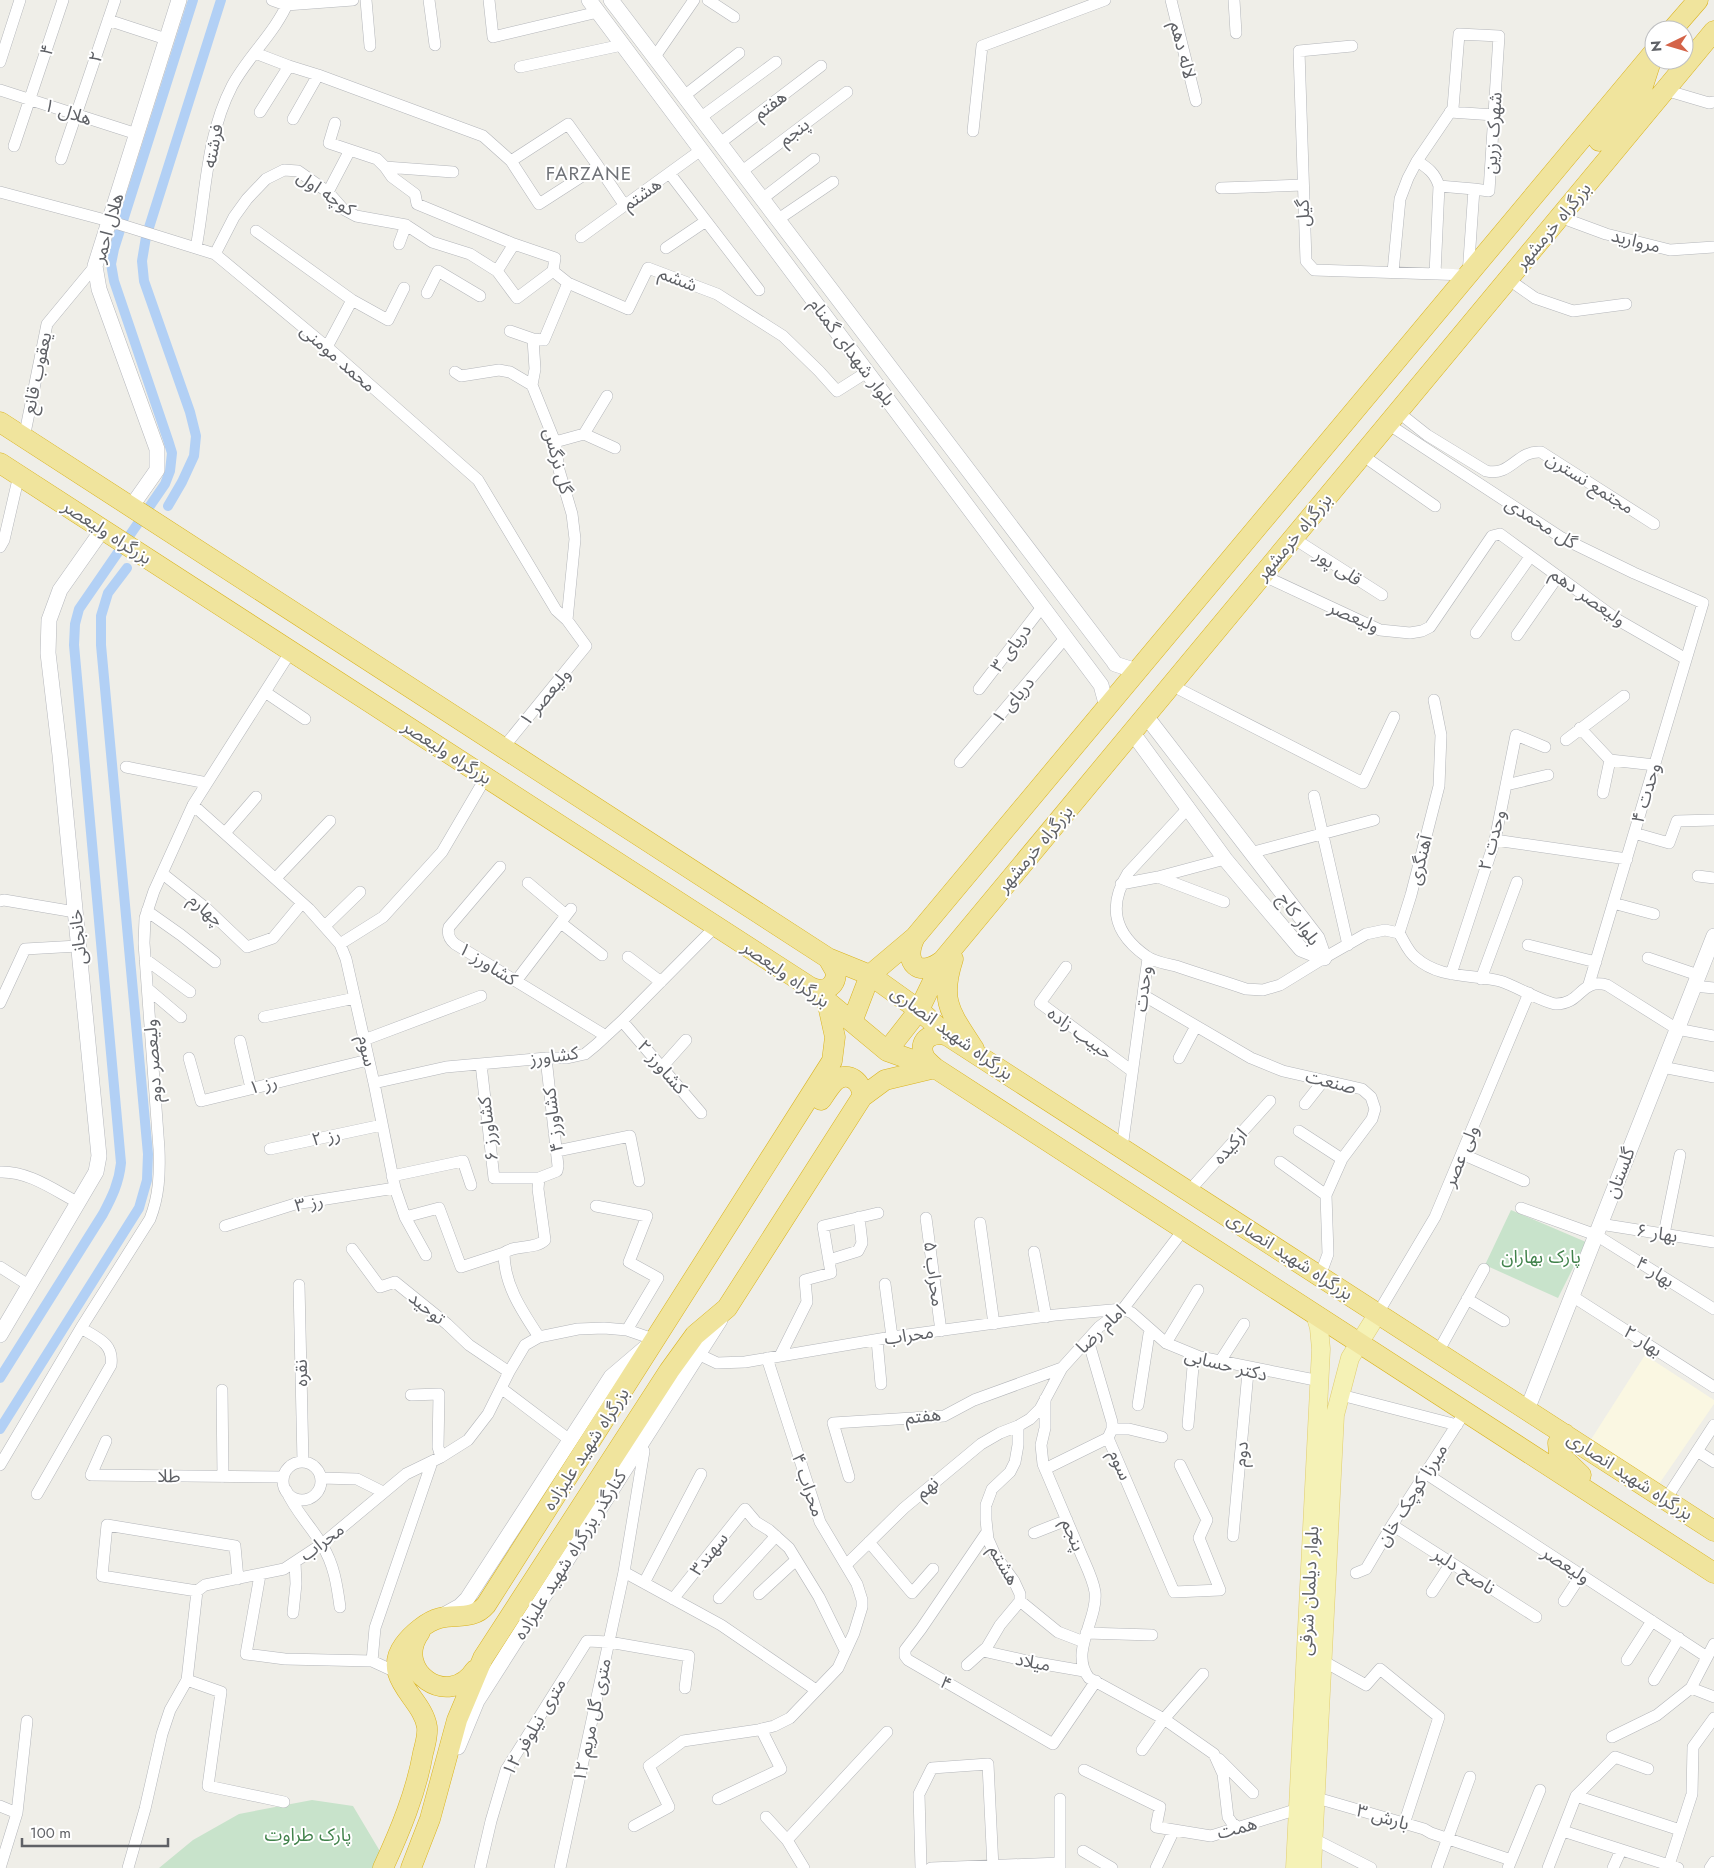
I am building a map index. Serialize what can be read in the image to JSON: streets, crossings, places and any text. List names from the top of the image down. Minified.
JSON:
{"streets":{"highway":["بزرگراه خرمشهر","بزرگراه ولیعصر","بزرگراه شهید انصاری","بزرگراه شهید علیزاده"],"main road":["هلال احمر","بلوار شهدای گمنام","بلوار کاج","خانجانی","گلستان","کنارگذر بزرگراه شهید علیزاده","بلوار دیلمان شرقی"],"street":["۴","لاله دهم","۲","هفتم","هلال ۱","پنجم","شهرک زرین","فرشته","کوچه اول","هشتم","گیل","مروارید","ششم","محمد مومنی","یعقوب قانع","گل نرگس","مجتمع نسترن","گل محمدی","قلی پور","ولیعصر دهم","ولیعصر","دریای ۳","ولیعصر ۱","دریای ۱","وحدت ۴","وحدت ۲","آهنگری","چهارم","کشاورز ۱","وحدت","حبیب زاده","سوم","کشاورز","ولیعصر دوم","کشاورز ۲","صنعت","رز ۱","کشاورز ۴","کشاورز ۶","رز ۲","ارکیده","ولی عصر","رز ۳","بهار ۶","بهار ۴","محراب ۵","توحید","امام رضا","محراب","بهار ۲","دکتر حسابی","نقره","دوم","طلا","محراب ۴","نهم","میرزا کوچک خان","سهند۳","ناصح دلبر","میلاد","۱۲ متری گل مریم","۱۲ متری نیلوفر","بارش ۳","همت"]},"crossings":[["۴","هلال ۱"],["۴","هشتم"],["۲","هلال ۱"],["هفتم","بلوار شهدای گمنام"],["هفتم","امام رضا"],["هلال ۱","هلال احمر"],["پنجم","بلوار شهدای گمنام"],["پنجم","امام رضا"],["پنجم","میلاد"],["شهرک زرین","گیل"],["شهرک زرین","بزرگراه خرمشهر"],["فرشته","محمد مومنی"],["کوچه اول","محمد مومنی"],["هشتم","بلوار شهدای گمنام"],["هشتم","امام رضا"],["هشتم","نهم"],["هشتم","میلاد"],["گیل","بزرگراه خرمشهر"],["بزرگراه خرمشهر","مروارید"],["بزرگراه خرمشهر","بلوار شهدای گمنام"],["بزرگراه خرمشهر","مجتمع نسترن"],["بزرگراه خرمشهر","گل محمدی"],["بزرگراه خرمشهر","بزرگراه ولیعصر"],["بزرگراه خرمشهر","قلی پور"],["بزرگراه خرمشهر","ولیعصر"],["بزرگراه خرمشهر","بلوار کاج"],["بزرگراه خرمشهر","بزرگراه شهید انصاری"],["هلال احمر","محمد مومنی"],["هلال احمر","یعقوب قانع"],["هلال احمر","بزرگراه ولیعصر"],["ششم","بلوار شهدای گمنام"],["بلوار شهدای گمنام","دریای ۳"],["بلوار شهدای گمنام","دریای ۱"],["محمد مومنی","گل نرگس"],["محمد مومنی","ولیعصر ۱"],["یعقوب قانع","بزرگراه ولیعصر"],["مجتمع نسترن","گل محمدی"],["گل محمدی","وحدت ۴"],["بزرگراه ولیعصر","ولیعصر ۱"],["بزرگراه ولیعصر","خانجانی"],["بزرگراه ولیعصر","بزرگراه شهید انصاری"],["بزرگراه ولیعصر","کشاورز"],["بزرگراه ولیعصر","ولیعصر دوم"],["بزرگراه ولیعصر","بزرگراه شهید علیزاده"],["ولیعصر دهم","ولیعصر"],["ولیعصر دهم","وحدت ۴"],["ولیعصر","میرزا کوچک خان"],["چهارم","سوم"],["چهارم","ولیعصر دوم"],["بلوار کاج","وحدت"],["کشاورز ۱","کشاورز"],["وحدت","بزرگراه شهید انصاری"],["وحدت","حبیب زاده"],["وحدت","صنعت"],["بزرگراه شهید انصاری","صنعت"],["بزرگراه شهید انصاری","ارکیده"],["بزرگراه شهید انصاری","ولی عصر"],["بزرگراه شهید انصاری","گلستان"],["بزرگراه شهید انصاری","امام رضا"],["بزرگراه شهید انصاری","بزرگراه شهید علیزاده"],["بزرگراه شهید انصاری","میرزا کوچک خان"],["بزرگراه شهید انصاری","بلوار دیلمان شرقی"],["سوم","کشاورز"],["سوم","ولیعصر دوم"],["سوم","رز ۱"],["سوم","رز ۲"],["سوم","رز ۳"],["سوم","امام رضا"],["کشاورز","کشاورز ۲"],["کشاورز","کشاورز ۴"],["کشاورز","کشاورز ۶"],["کشاورز ۴","کشاورز ۶"],["ولی عصر","بلوار دیلمان شرقی"],["گلستان","بهار ۶"],["گلستان","بهار ۴"],["گلستان","بهار ۲"],["بهار ۶","بهار ۴"],["محراب ۵","محراب"],["توحید","محراب"],["امام رضا","محراب"],["امام رضا","دکتر حسابی"],["امام رضا","نهم"],["محراب","دکتر حسابی"],["محراب","بزرگراه شهید علیزاده"],["محراب","محراب ۴"],["محراب","کنارگذر بزرگراه شهید علیزاده"],["دکتر حسابی","دوم"],["دکتر حسابی","بلوار دیلمان شرقی"],["نقره","طلا"],["بزرگراه شهید علیزاده","کنارگذر بزرگراه شهید علیزاده"],["محراب ۴","نهم"],["میرزا کوچک خان","ناصح دلبر"],["کنارگذر بزرگراه شهید علیزاده","۱۲ متری گل مریم"],["بلوار دیلمان شرقی","بارش ۳"],["بلوار دیلمان شرقی","همت"],["۱۲ متری گل مریم","۱۲ متری نیلوفر"]],"districts":["FARZANE"],"parks":["پارک بهاران","پارک طراوت"],"scale_bar":"100 m","north":"left"}
